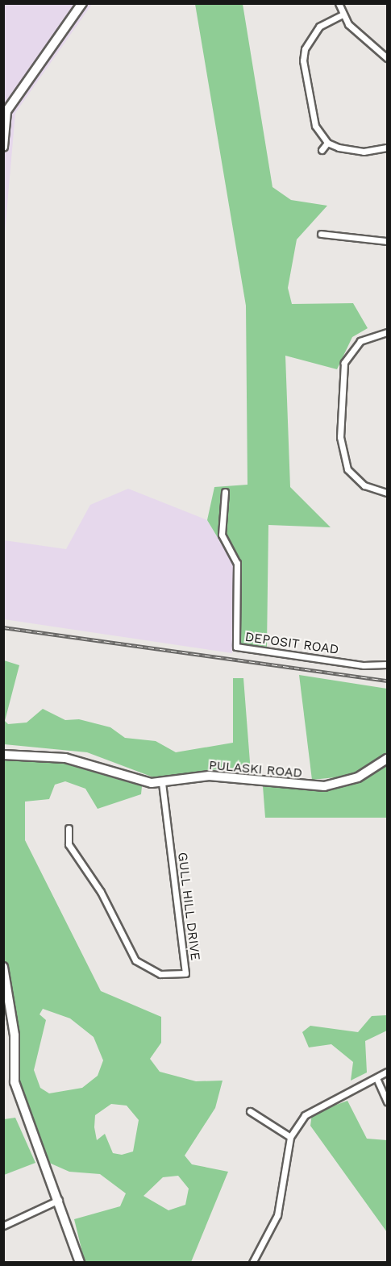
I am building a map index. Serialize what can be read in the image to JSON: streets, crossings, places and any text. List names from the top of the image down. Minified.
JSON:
{"streets":{"main road":["PULASKI ROAD"],"street":["DEPOSIT ROAD","GULL HILL DRIVE"]},"crossings":[["PULASKI ROAD","GULL HILL DRIVE"]]}
